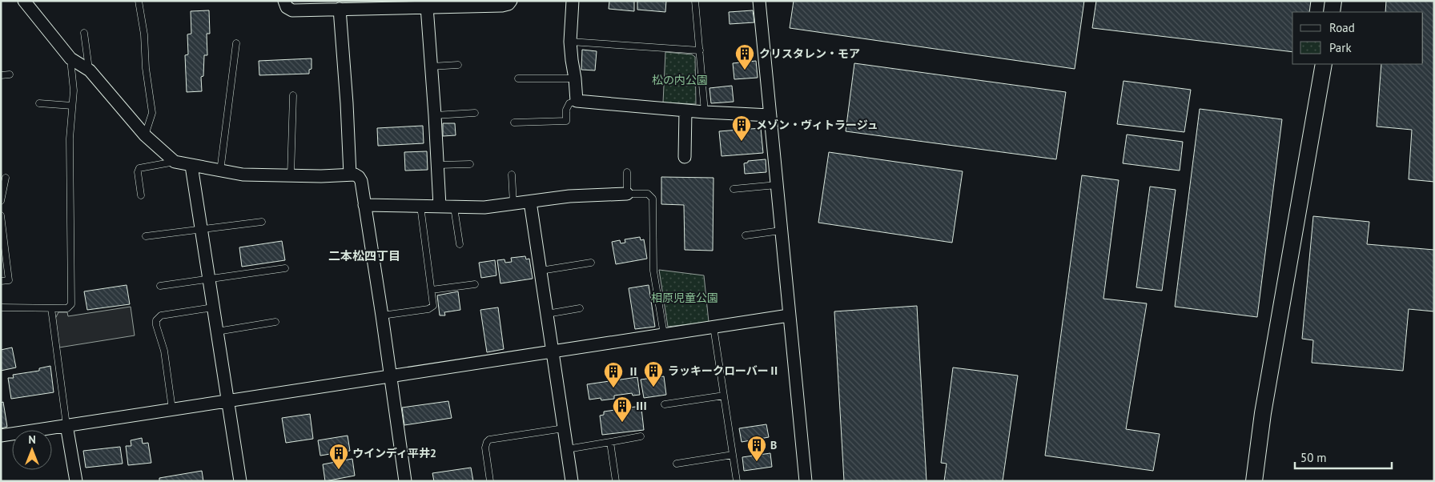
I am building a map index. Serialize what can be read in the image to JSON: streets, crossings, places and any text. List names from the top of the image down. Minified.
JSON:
{"districts":["二本松四丁目"],"parks":["松の内公園","相原児童公園"],"places":{"building":["クリスタレン・モア","メゾン・ヴィトラージュ","ラッキークローバーⅡ","Ⅱ","Ⅲ","B","ウインディ平井2"]},"legend":["Road","Park"],"scale_bar":"50 m","north":"top"}
